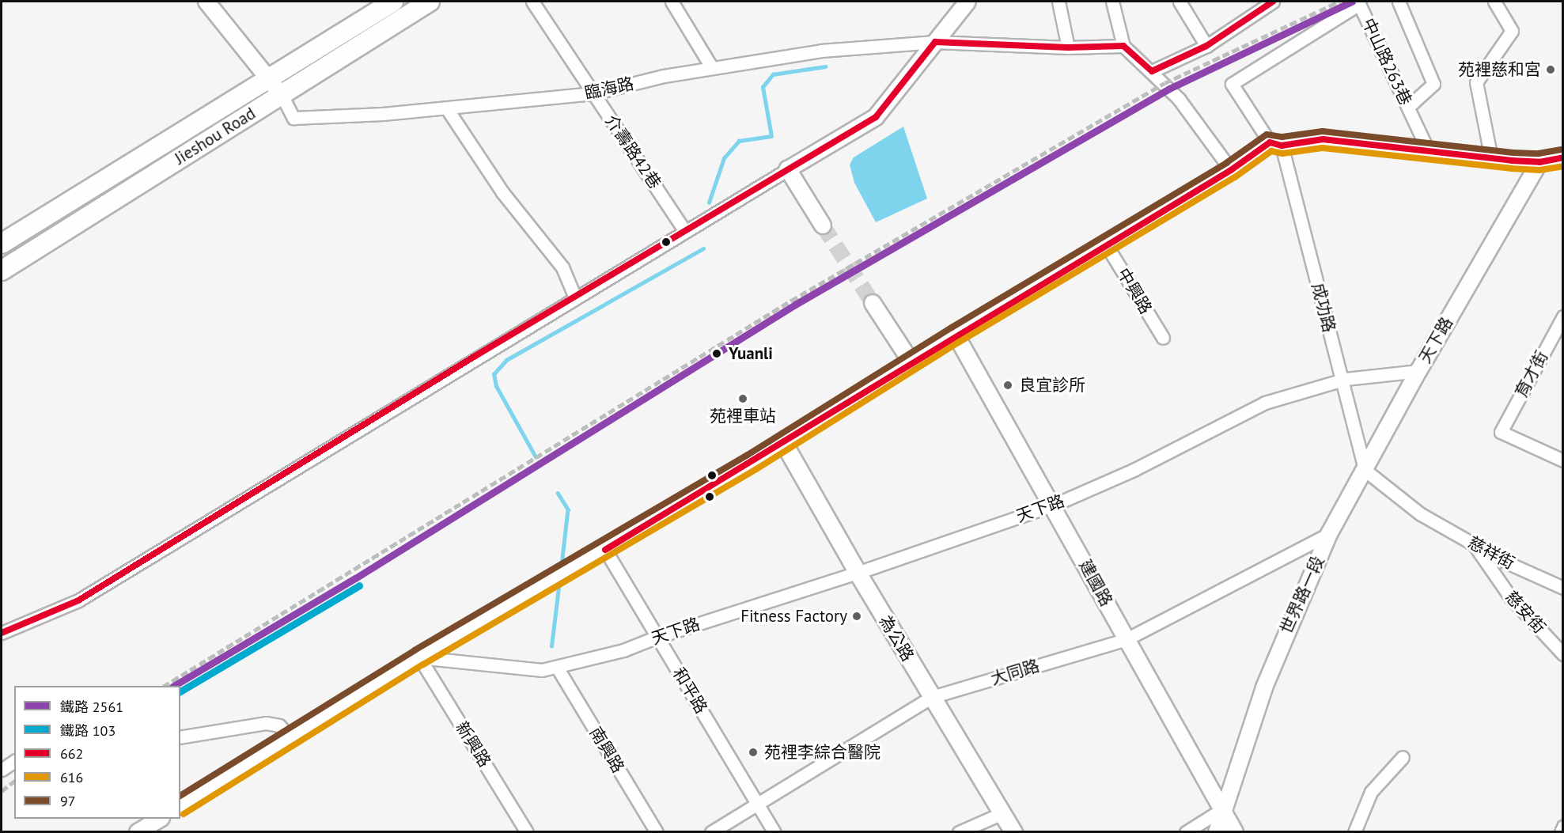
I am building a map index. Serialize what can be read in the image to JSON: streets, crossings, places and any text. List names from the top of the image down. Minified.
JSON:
{"streets":{"main road":["Jieshou Road","為公路"],"street":["中山路263巷","臨海路","介壽路42巷","中興路","成功路","天下路","育才街","慈祥街","建國路","世界路一段","慈安街","大同路","和平路","新興路","南興路"]},"crossings":[["中山路263巷","成功路"],["臨海路","Jieshou Road"],["臨海路","介壽路42巷"],["成功路","天下路"],["成功路","慈祥街"],["成功路","世界路一段"],["天下路","建國路"],["天下路","世界路一段"],["天下路","為公路"],["天下路","和平路"],["天下路","新興路"],["天下路","南興路"],["慈祥街","世界路一段"],["慈祥街","慈安街"],["建國路","世界路一段"],["建國路","大同路"],["世界路一段","大同路"],["為公路","大同路"],["大同路","和平路"]],"places":["苑裡慈和宮","Yuanli","良宜診所","苑裡車站","Fitness Factory","苑裡李綜合醫院"],"lines":["rail line 2561","transit line 662","transit line 97","transit line 616","rail line 103"],"legend":["鐵路 2561","鐵路 103","662","616","97"]}
